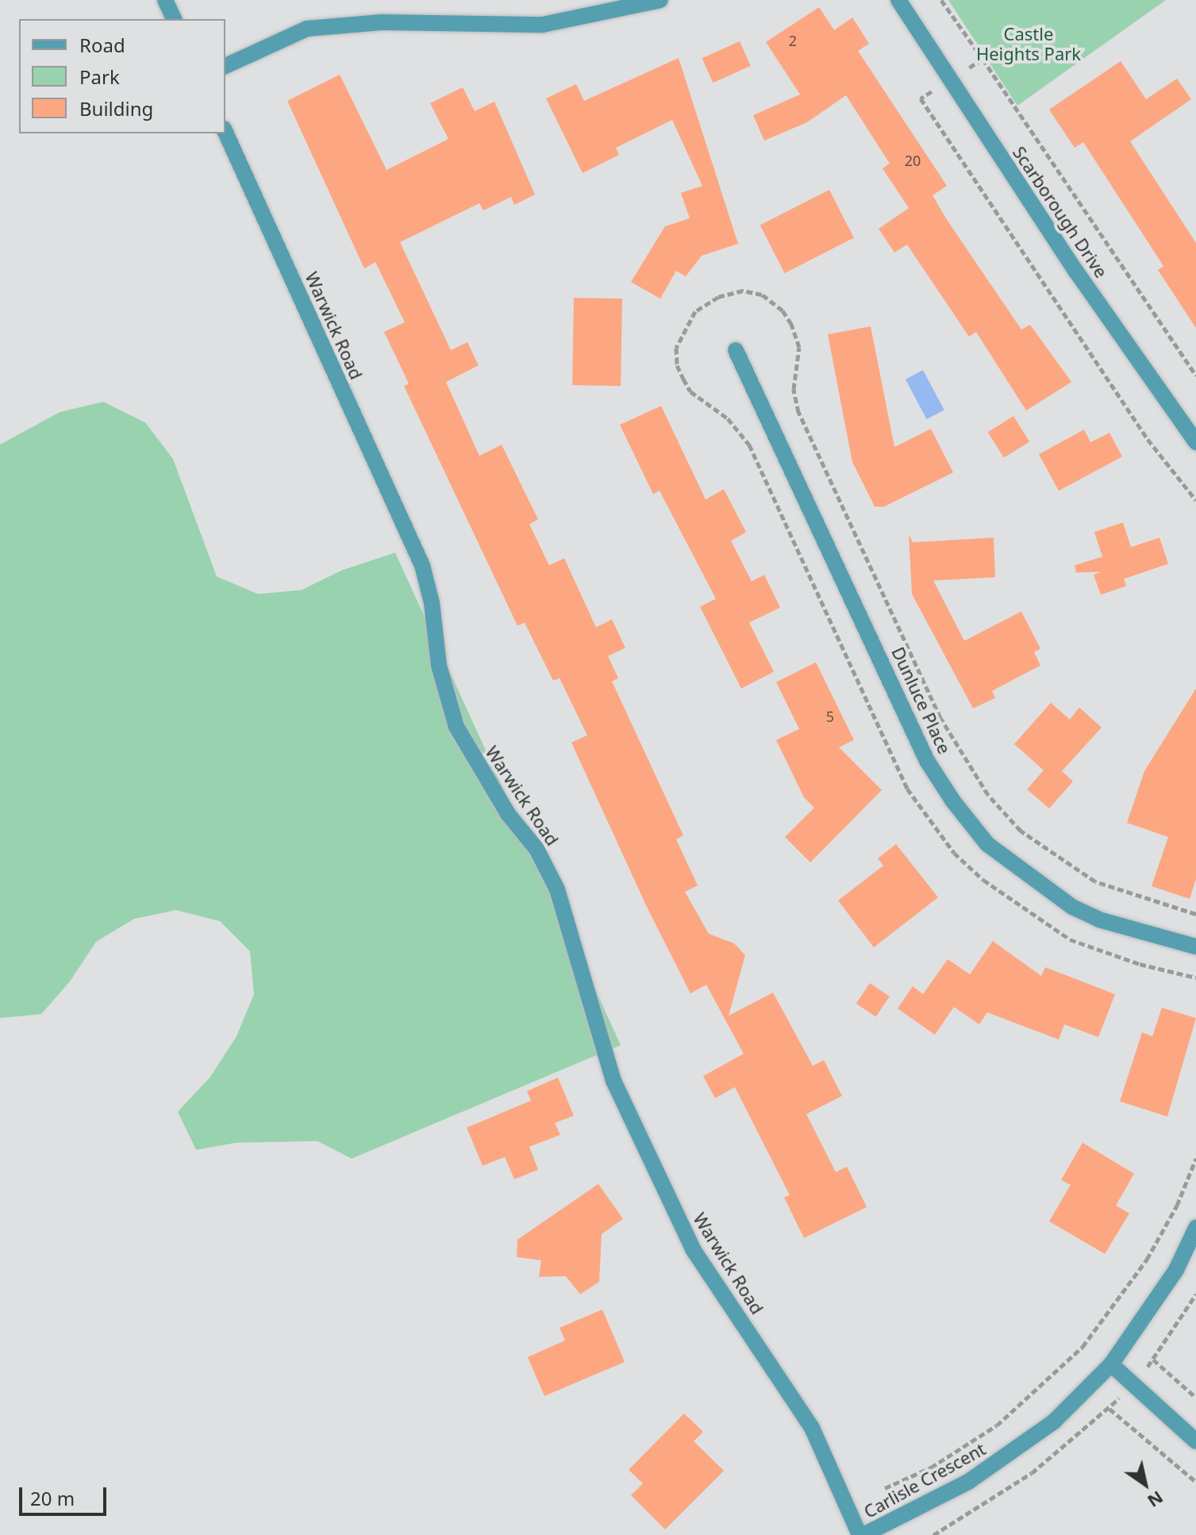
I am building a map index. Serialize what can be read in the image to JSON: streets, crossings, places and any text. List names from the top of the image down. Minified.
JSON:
{"streets":{"street":["Scarborough Drive","Warwick Road","Dunluce Place","Carlisle Crescent"]},"crossings":[["Warwick Road","Carlisle Crescent"]],"parks":["Castle Heights Park"],"house_numbers":["2","20","5"],"legend":["Road","Park","Building"],"scale_bar":"20 m","north":"bottom right"}
